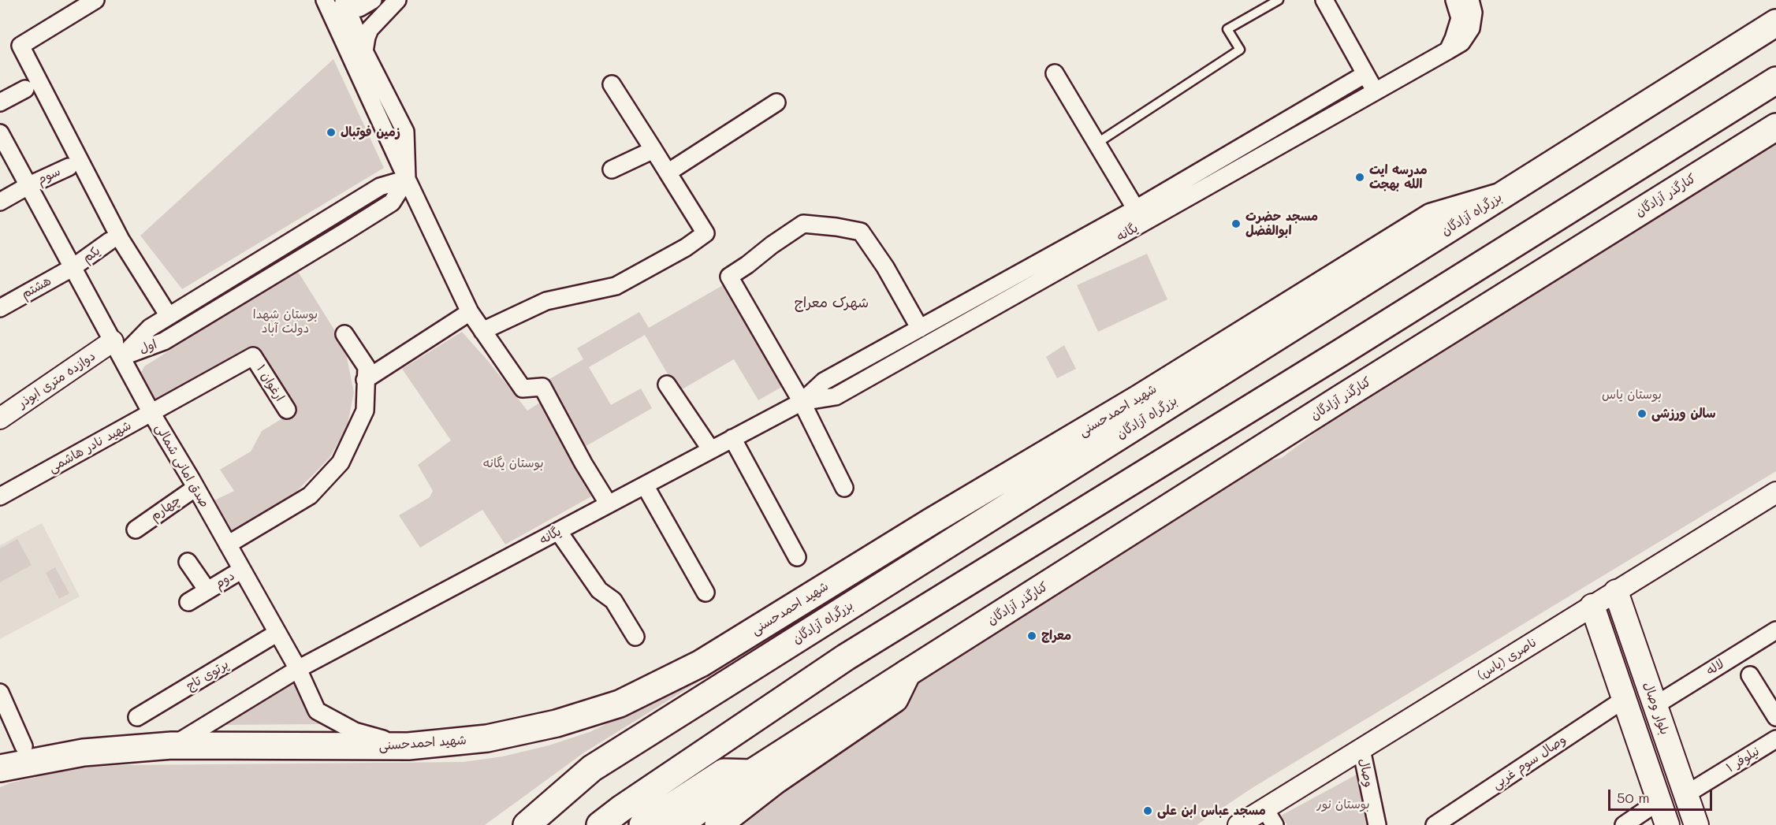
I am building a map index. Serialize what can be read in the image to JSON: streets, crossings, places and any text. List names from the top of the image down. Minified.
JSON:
{"streets":{"main road":["کنارگذر آزادگان","بزرگراه آزادگان","شهید احمدحسنی","بلوار وصال"],"street":["سوم","یگانه","یکم","هشتم","اول","دوازده متری ابوذر","ارغوان ۱","شهید نادر هاشمی","صدق امانی شمالی","چهارم","دوم","ناصری (یاس)","لاله","پرتوی تاج","نیلوفر ۱","وصال سوم غربی","وصال"]},"crossings":[["سوم","صدق امانی شمالی"],["بزرگراه آزادگان","شهید احمدحسنی"],["یگانه","شهید احمدحسنی"],["یگانه","صدق امانی شمالی"],["یکم","هشتم"],["یکم","صدق امانی شمالی"],["هشتم","صدق امانی شمالی"],["اول","دوازده متری ابوذر"],["اول","صدق امانی شمالی"],["دوازده متری ابوذر","صدق امانی شمالی"],["ارغوان ۱","شهید نادر هاشمی"],["شهید احمدحسنی","صدق امانی شمالی"],["شهید نادر هاشمی","صدق امانی شمالی"],["صدق امانی شمالی","چهارم"],["صدق امانی شمالی","دوم"],["صدق امانی شمالی","پرتوی تاج"],["ناصری (یاس)","بلوار وصال"],["ناصری (یاس)","وصال"],["لاله","بلوار وصال"],["بلوار وصال","نیلوفر ۱"],["بلوار وصال","وصال سوم غربی"]],"districts":["شهرک معراج"],"parks":["بوستان شهدا دولت آباد","بوستان یاس","بوستان یگانه","بوستان نور"],"places":["زمین فوتبال","مدرسه ایت الله بهجت","مسجد حضرت ابوالفضل","سالن ورزشی","معراج","مسجد عباس ابن علی"],"scale_bar":"50 m"}
